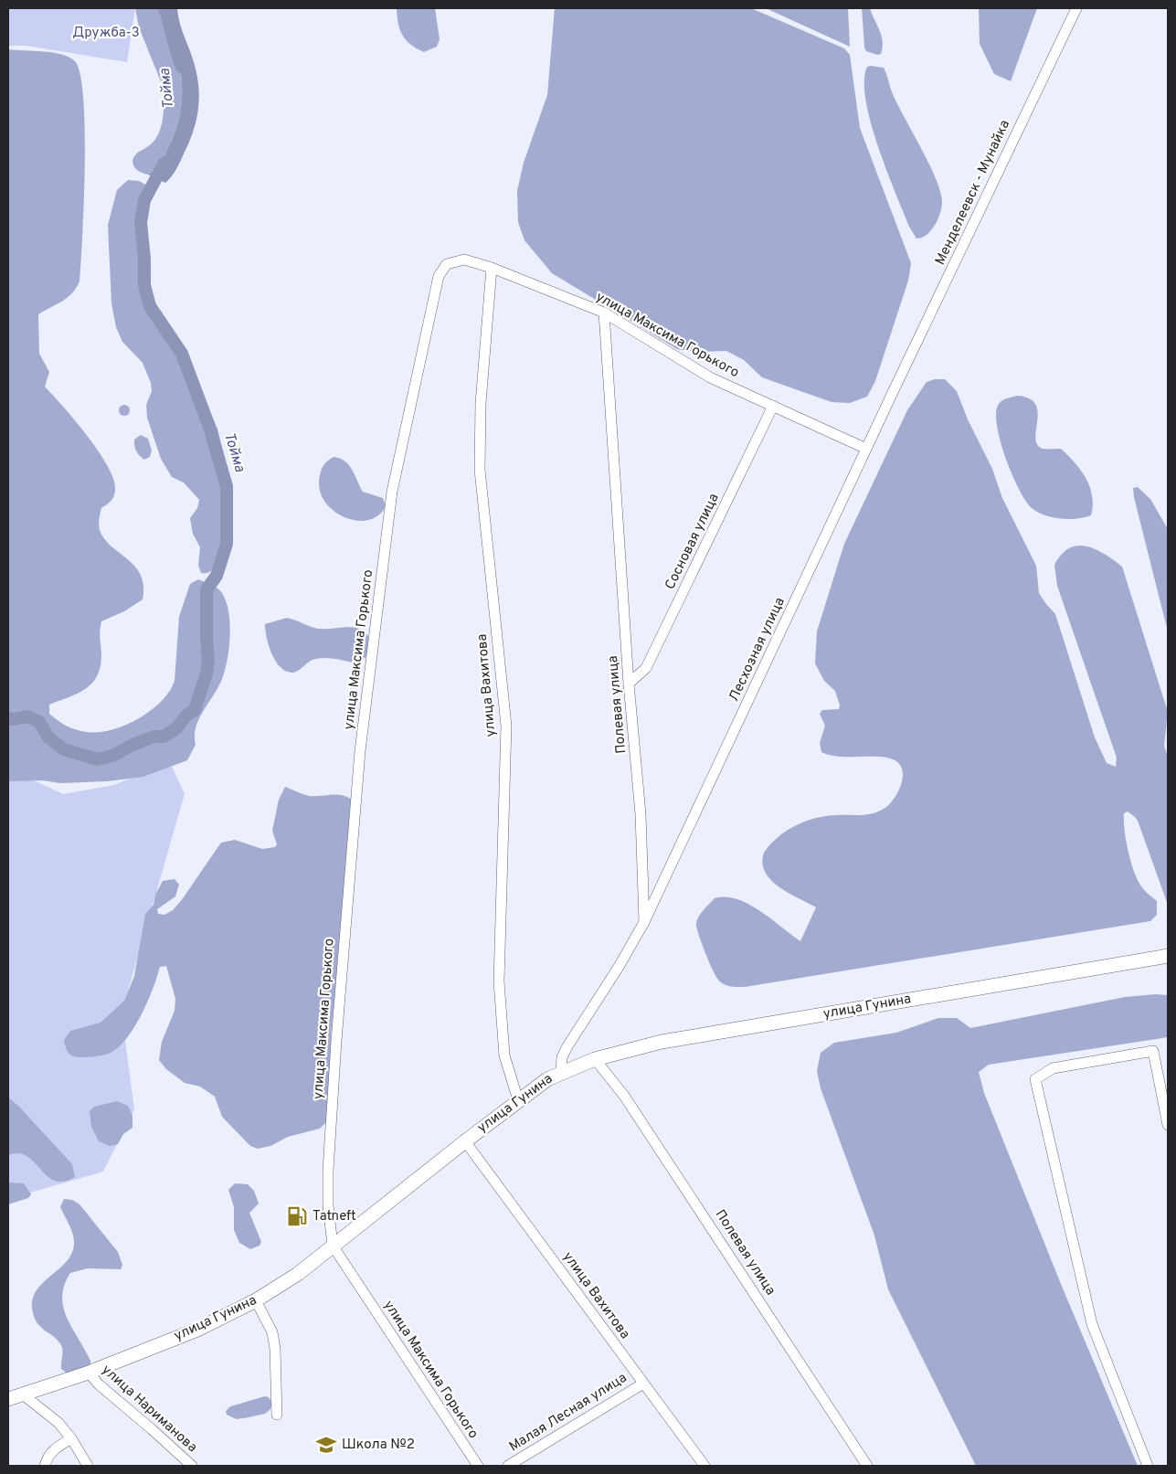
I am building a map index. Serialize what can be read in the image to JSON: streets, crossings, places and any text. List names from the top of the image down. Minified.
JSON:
{"streets":{"main road":["улица Гунина"],"street":["Менделеевск - Мунайка","улица Максима Горького","Сосновая улица","Лесхозная улица","улица Вахитова","Полевая улица","улица Нариманова","Малая Лесная улица"]},"crossings":[["Менделеевск - Мунайка","Лесхозная улица"],["улица Максима Горького","Сосновая улица"],["улица Максима Горького","Лесхозная улица"],["улица Максима Горького","улица Вахитова"],["улица Максима Горького","Полевая улица"],["улица Максима Горького","улица Гунина"],["Сосновая улица","Полевая улица"],["Лесхозная улица","Полевая улица"],["улица Вахитова","улица Гунина"],["улица Вахитова","Малая Лесная улица"],["Полевая улица","улица Гунина"],["улица Гунина","улица Нариманова"]],"water":["Тойма"],"parks":["Дружба-3"],"places":{"fuel station":["Tatneft"],"school or university":["Школа №2"]}}
